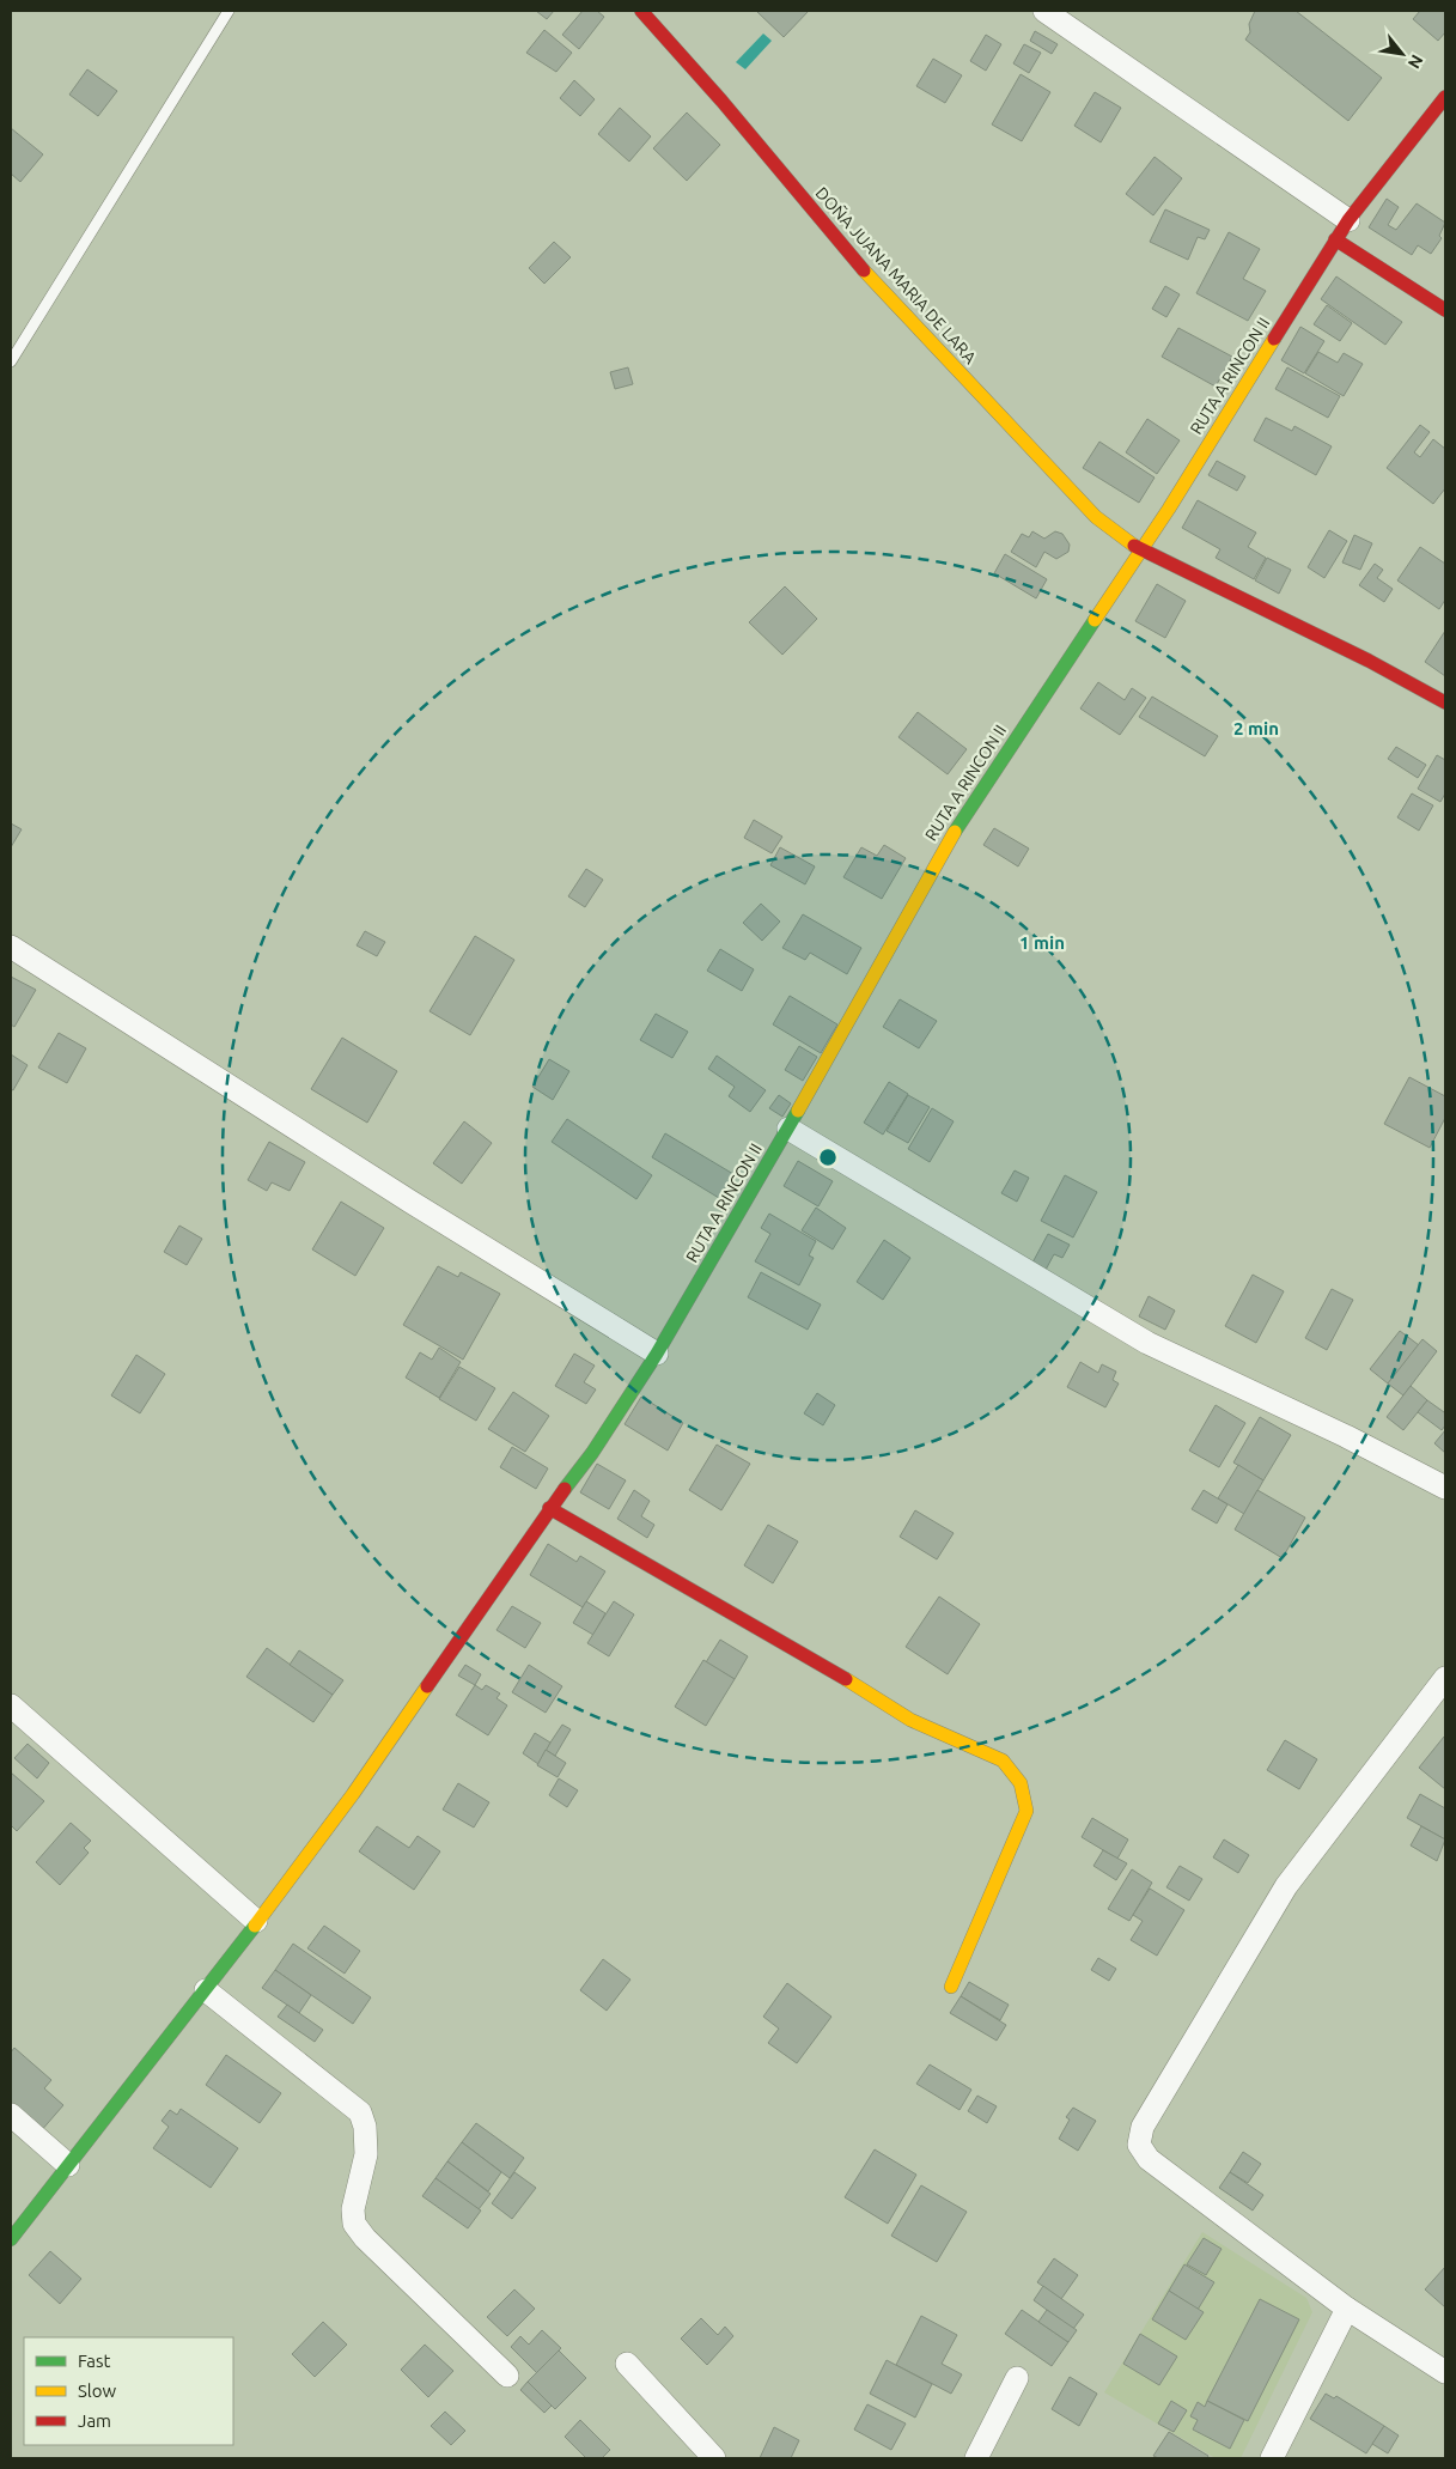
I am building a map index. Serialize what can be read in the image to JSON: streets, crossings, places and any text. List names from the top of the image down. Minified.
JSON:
{"streets":{"street":["DOÑA JUANA MARIA DE LARA","RUTA A RINCON II"]},"crossings":[["DOÑA JUANA MARIA DE LARA","RUTA A RINCON II"]],"legend":["Fast","Slow","Jam"],"north":"bottom right","rings":["2 min","1 min"]}
